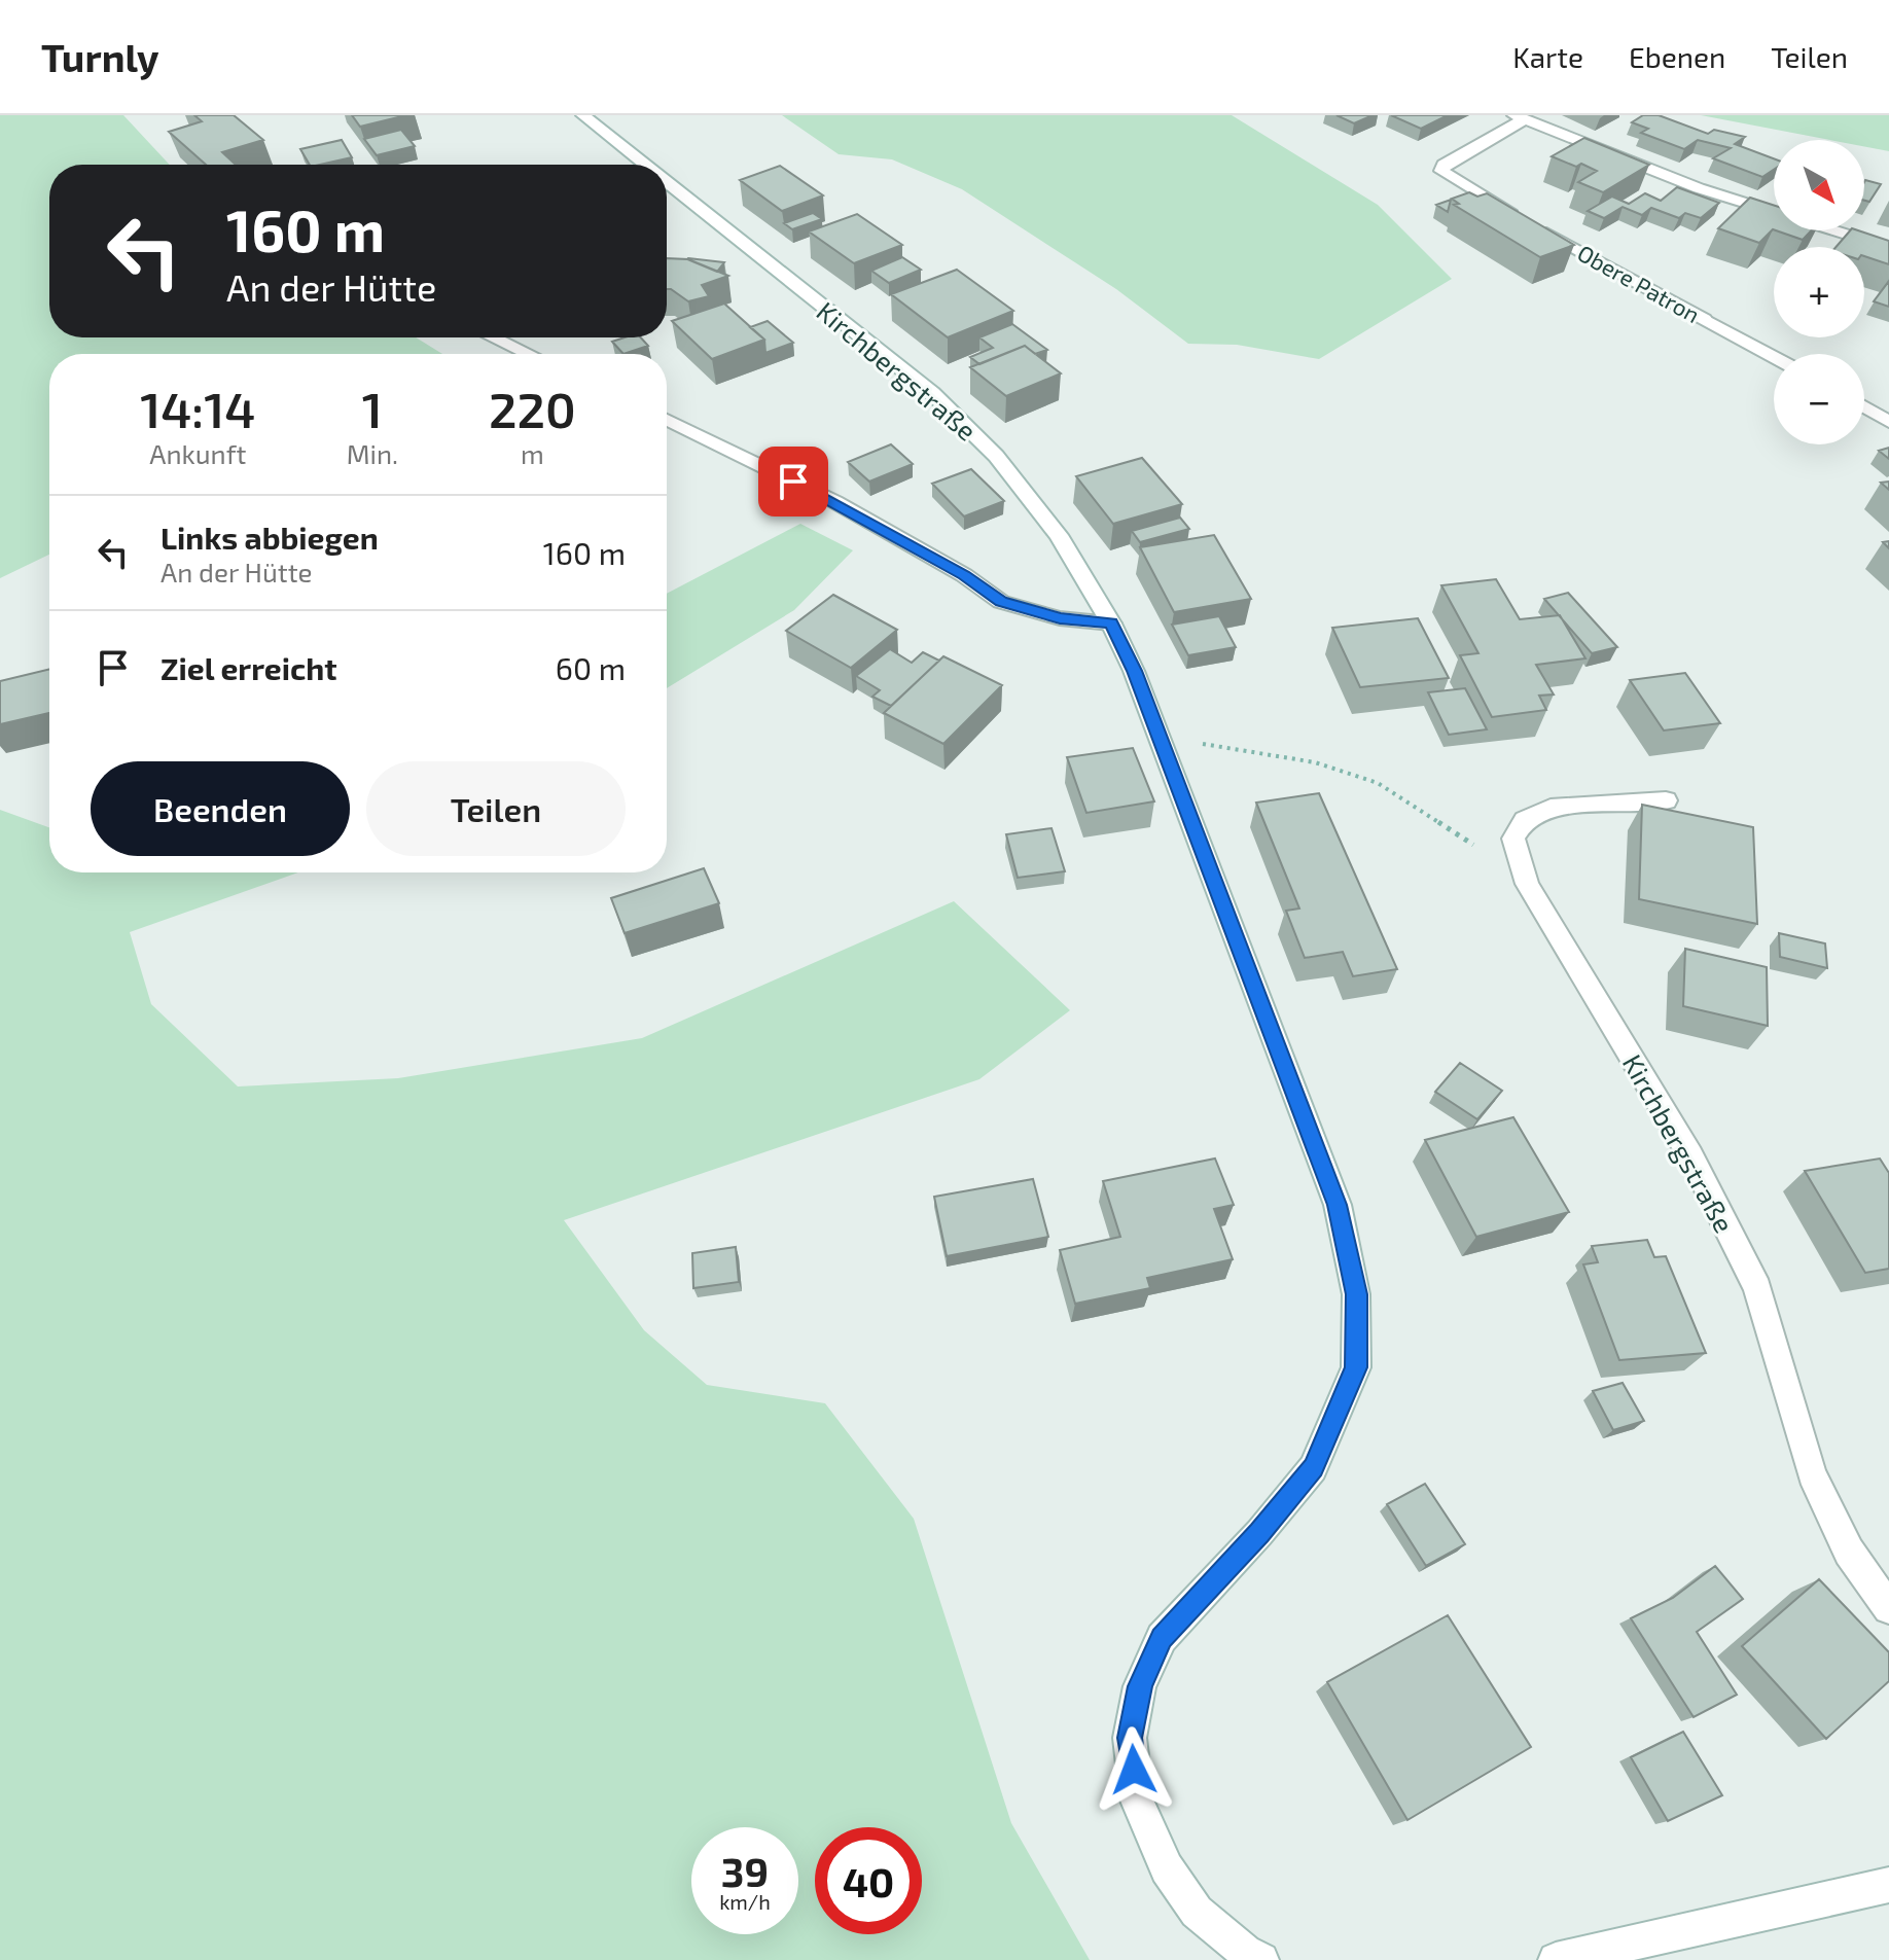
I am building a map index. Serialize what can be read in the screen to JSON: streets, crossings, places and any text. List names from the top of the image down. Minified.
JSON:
{"streets":{"street":["Obere Patron","Kirchbergstraße"]},"north":"bottom right","page":{"header":"Turnly","nav":["Karte","Ebenen","Teilen"],"map_buttons":["+","−"],"turn":["160 m","An der Hütte"],"eta":["14:14","Ankunft","1","Min.","220","m"],"list":[{"name":"Links abbiegen","note":"An der Hütte","value":"160 m"},{"name":"Ziel erreicht","value":"60 m"}],"buttons":["Beenden","Teilen"],"speed":"39 km/h","limit":"40"}}
